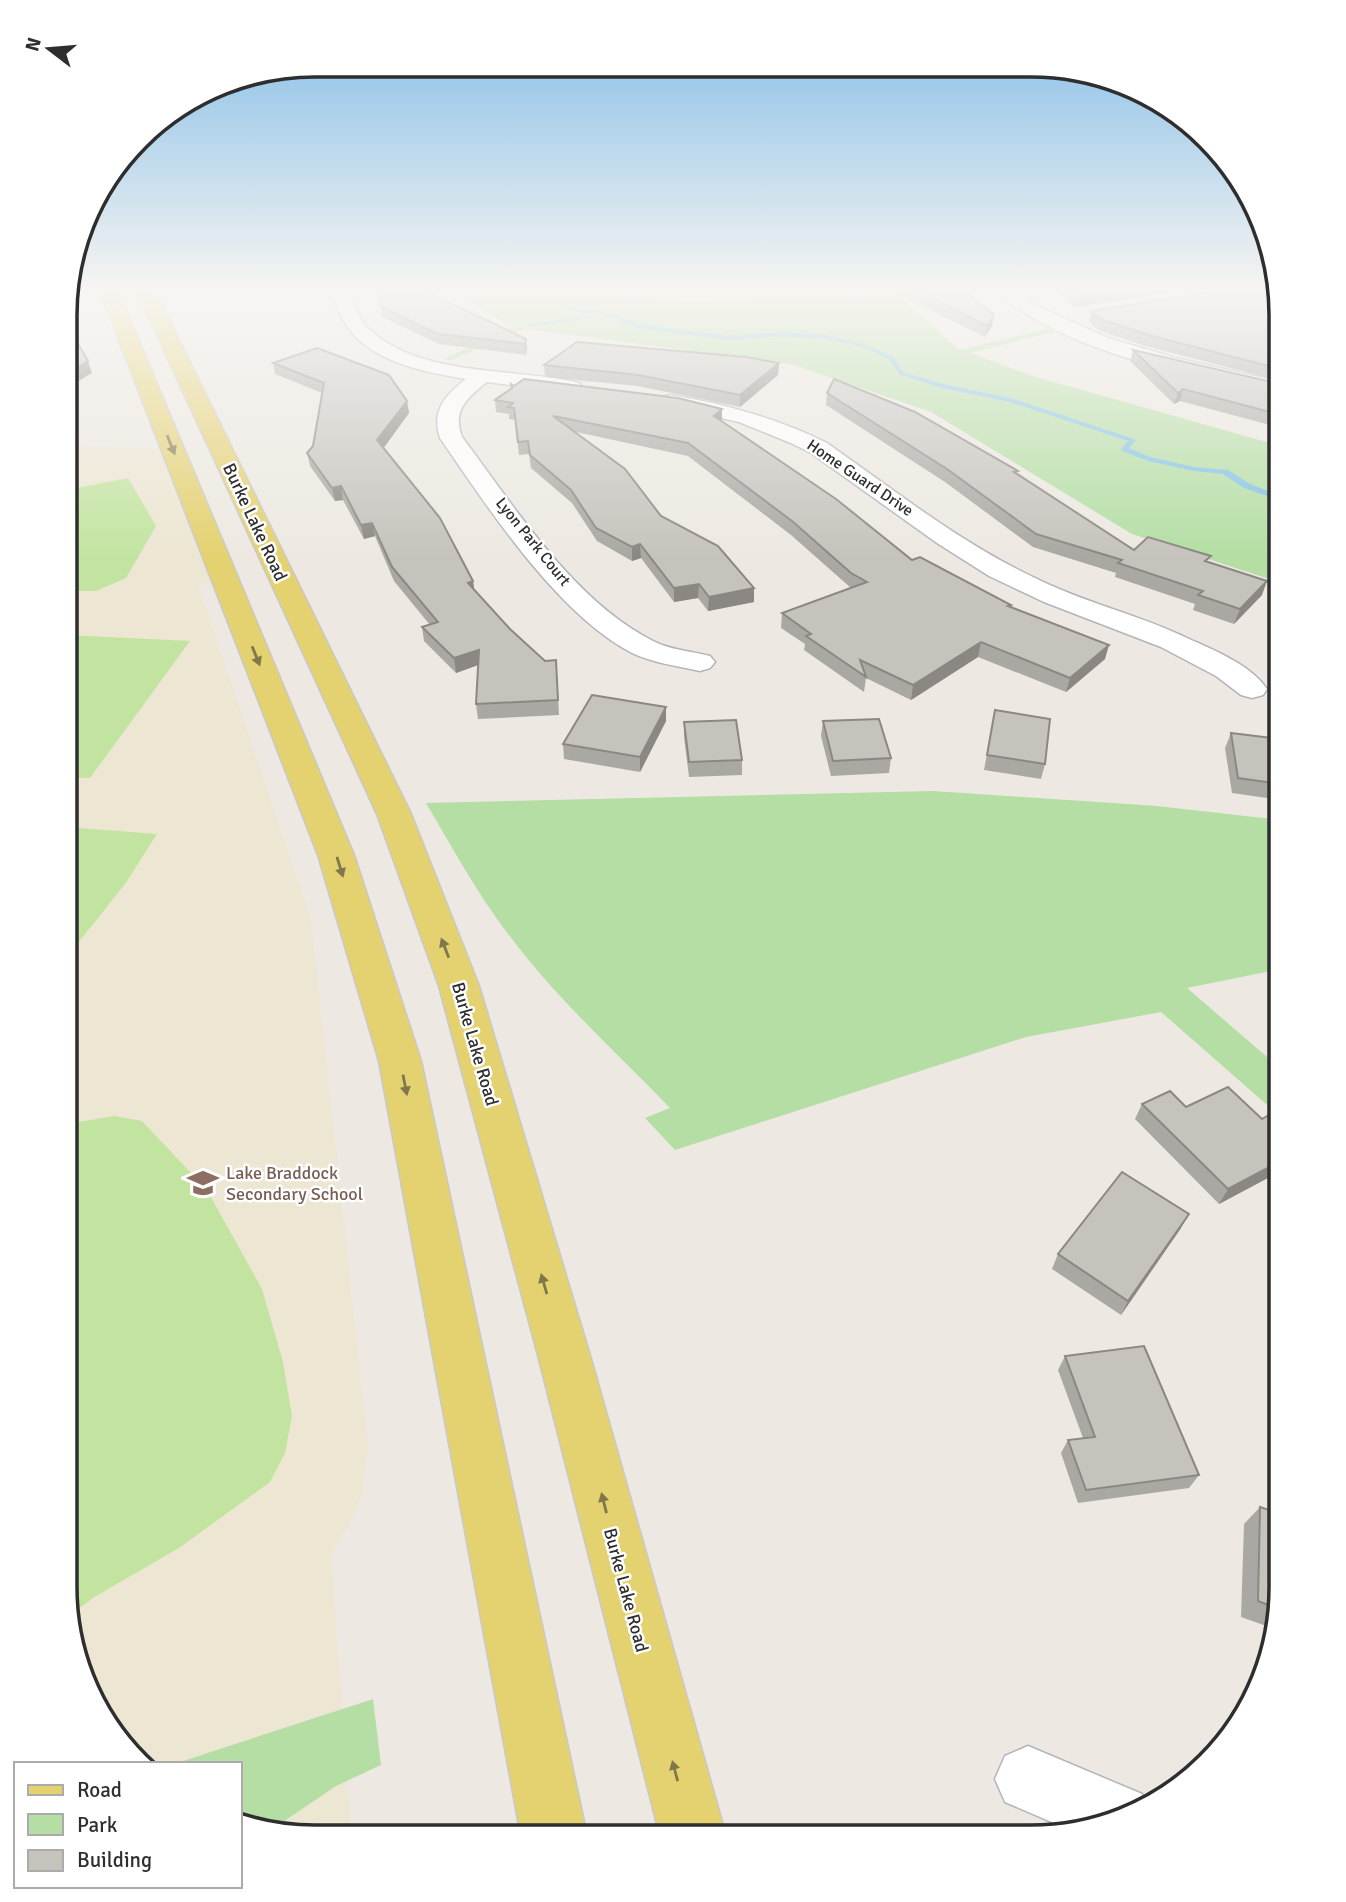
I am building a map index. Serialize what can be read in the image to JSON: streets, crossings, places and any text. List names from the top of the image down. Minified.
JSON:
{"streets":{"main road":["Burke Lake Road"],"street":["Home Guard Drive","Lyon Park Court"]},"places":{"school or university":["Lake Braddock Secondary School"]},"legend":["Road","Park","Building"],"north":"left"}
